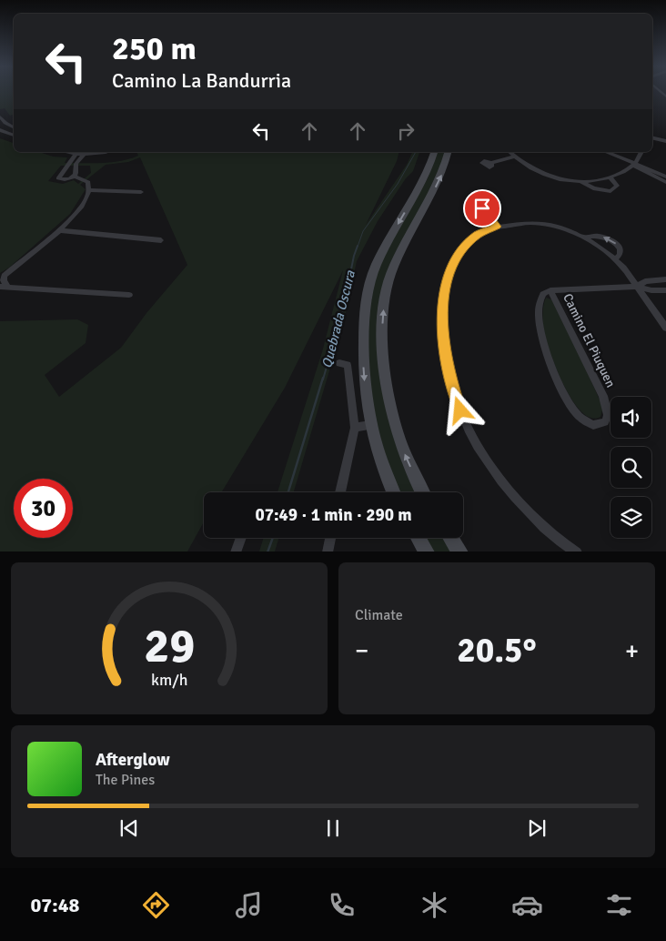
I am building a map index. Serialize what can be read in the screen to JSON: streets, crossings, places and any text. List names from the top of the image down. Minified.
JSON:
{"streets":{"street":["Camino El Piuquen"]},"water":["Quebrada Oscura"],"page":{"turn":["250 m","Camino La Bandurria"],"limit":"30","trip":"07:49 · 1 min · 290 m","tile":"Climate","heat":["−","20.5°","+"],"song":["Afterglow","The Pines"],"tabs":"07:48","gauge":["29","km/h"]}}
